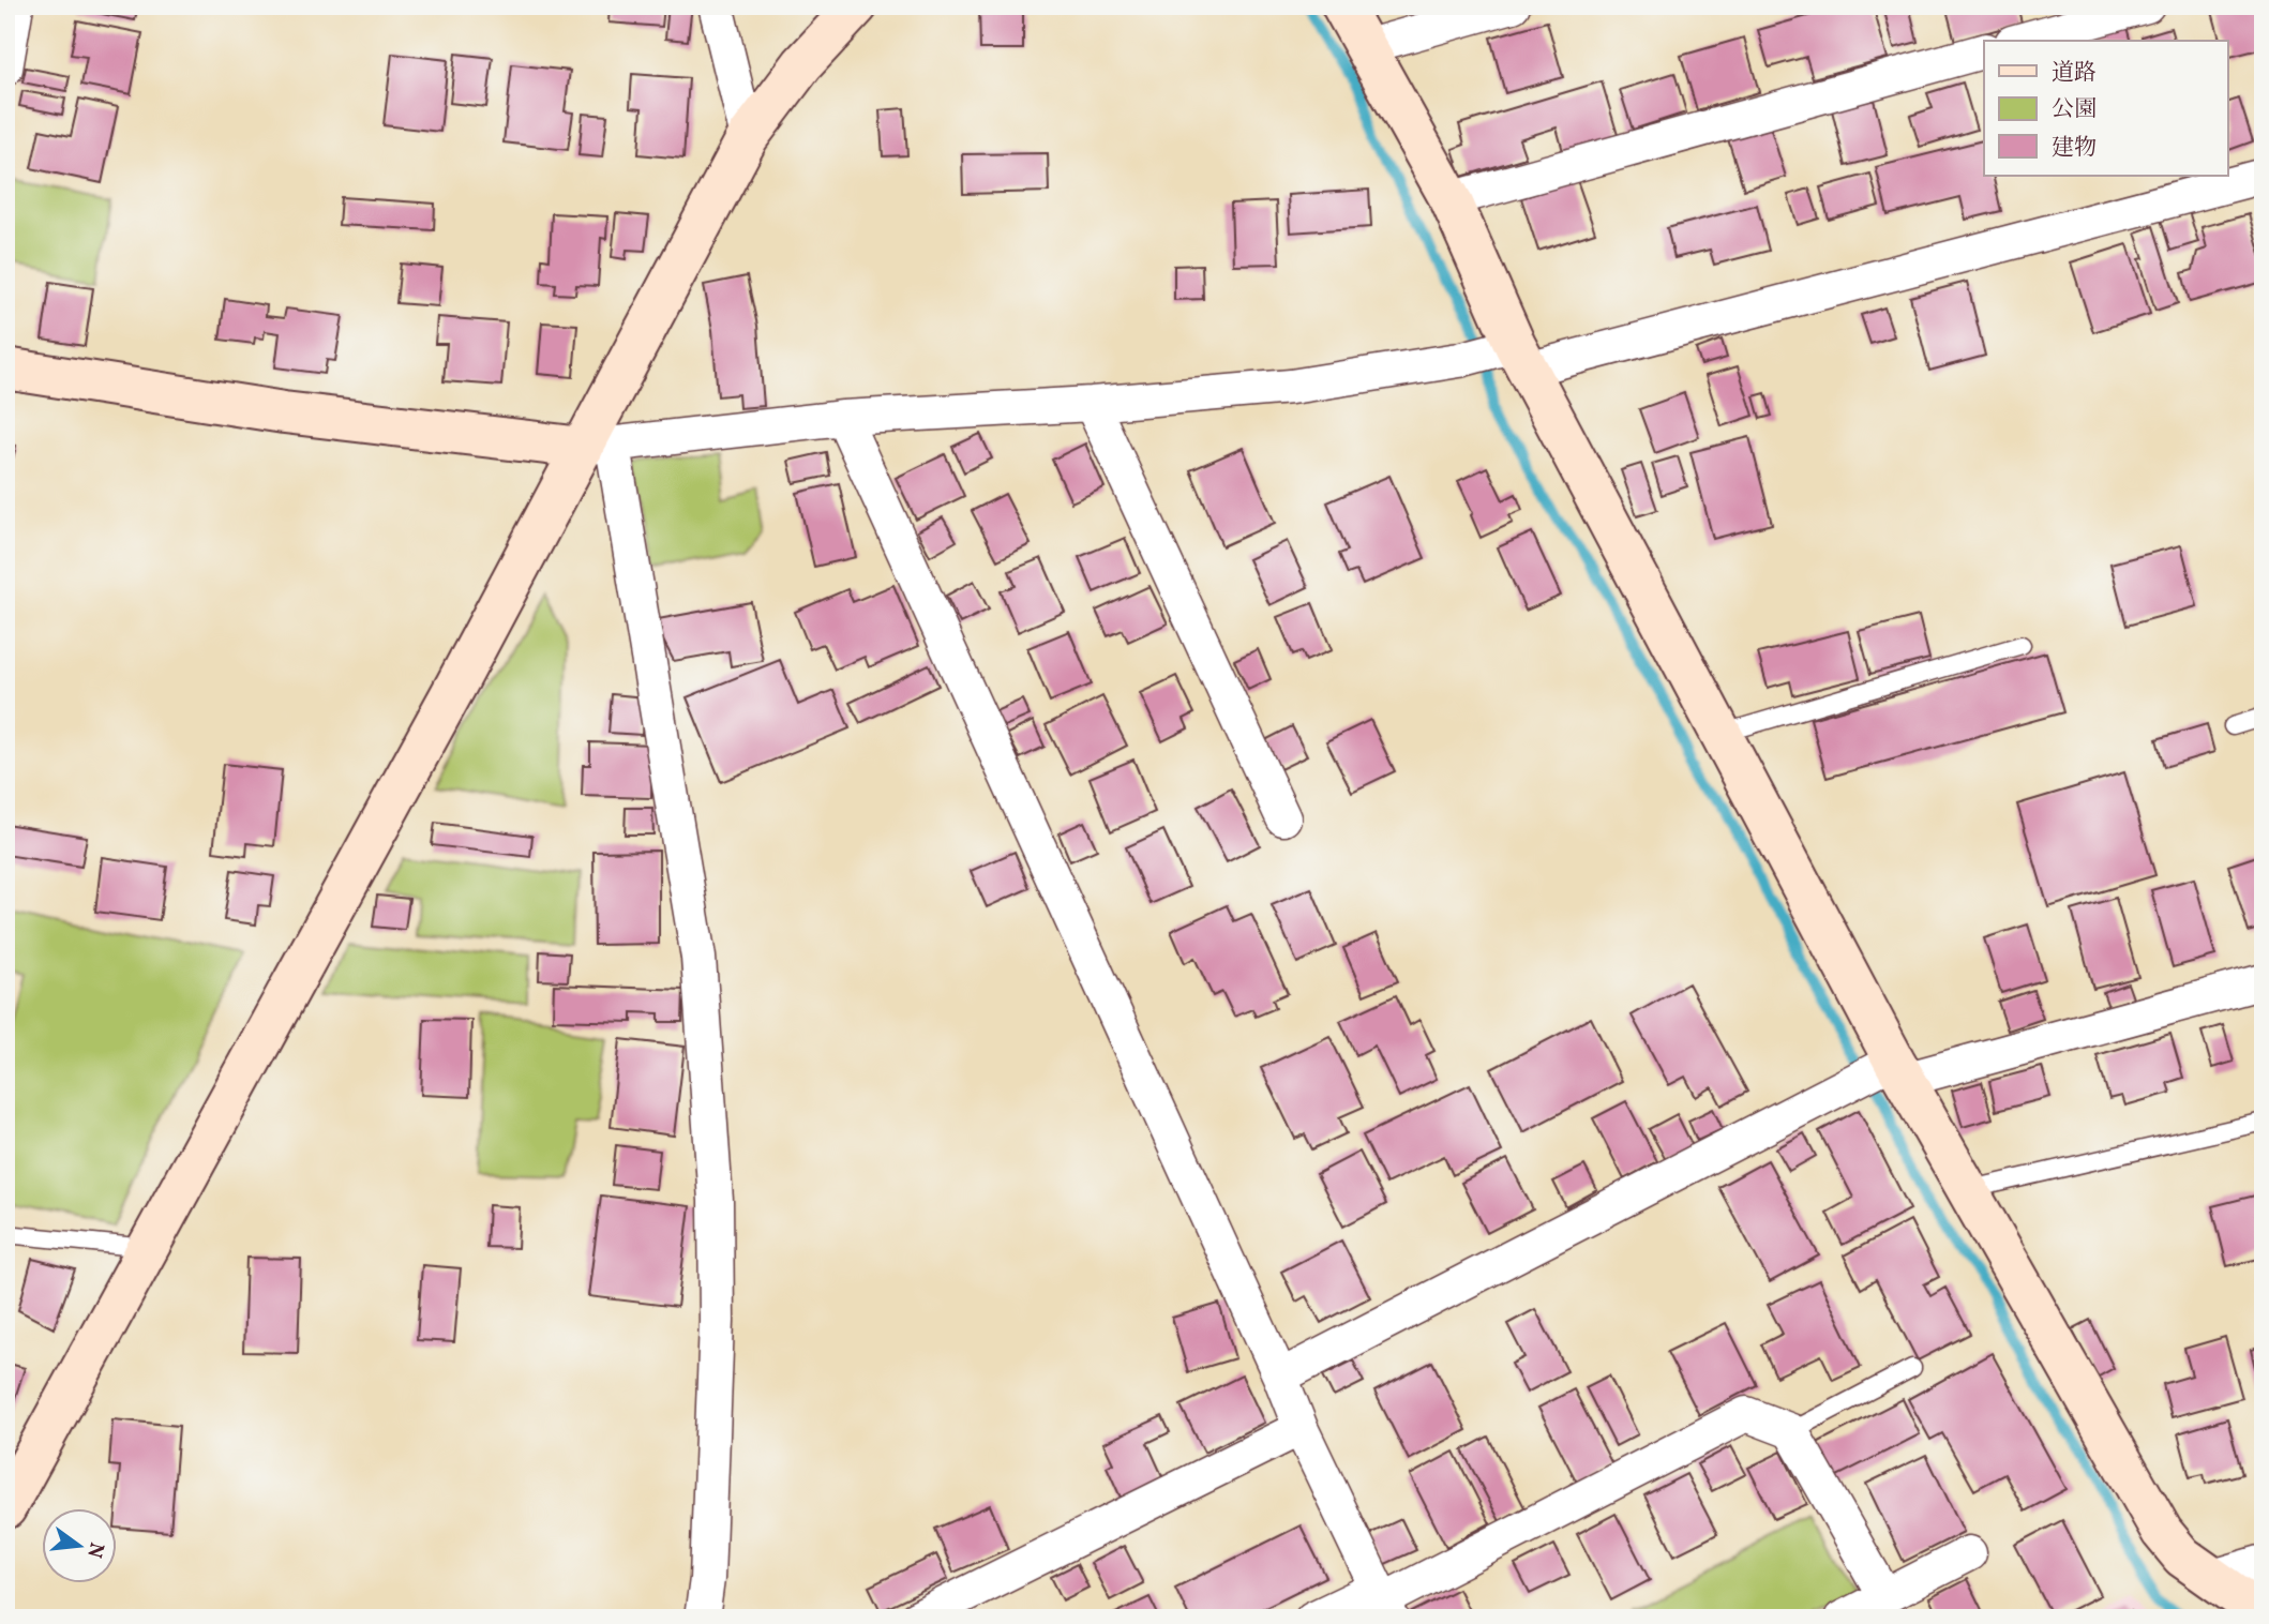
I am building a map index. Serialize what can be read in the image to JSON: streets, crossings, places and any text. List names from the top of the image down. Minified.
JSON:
{"legend":["道路","公園","建物"],"north":"right"}
